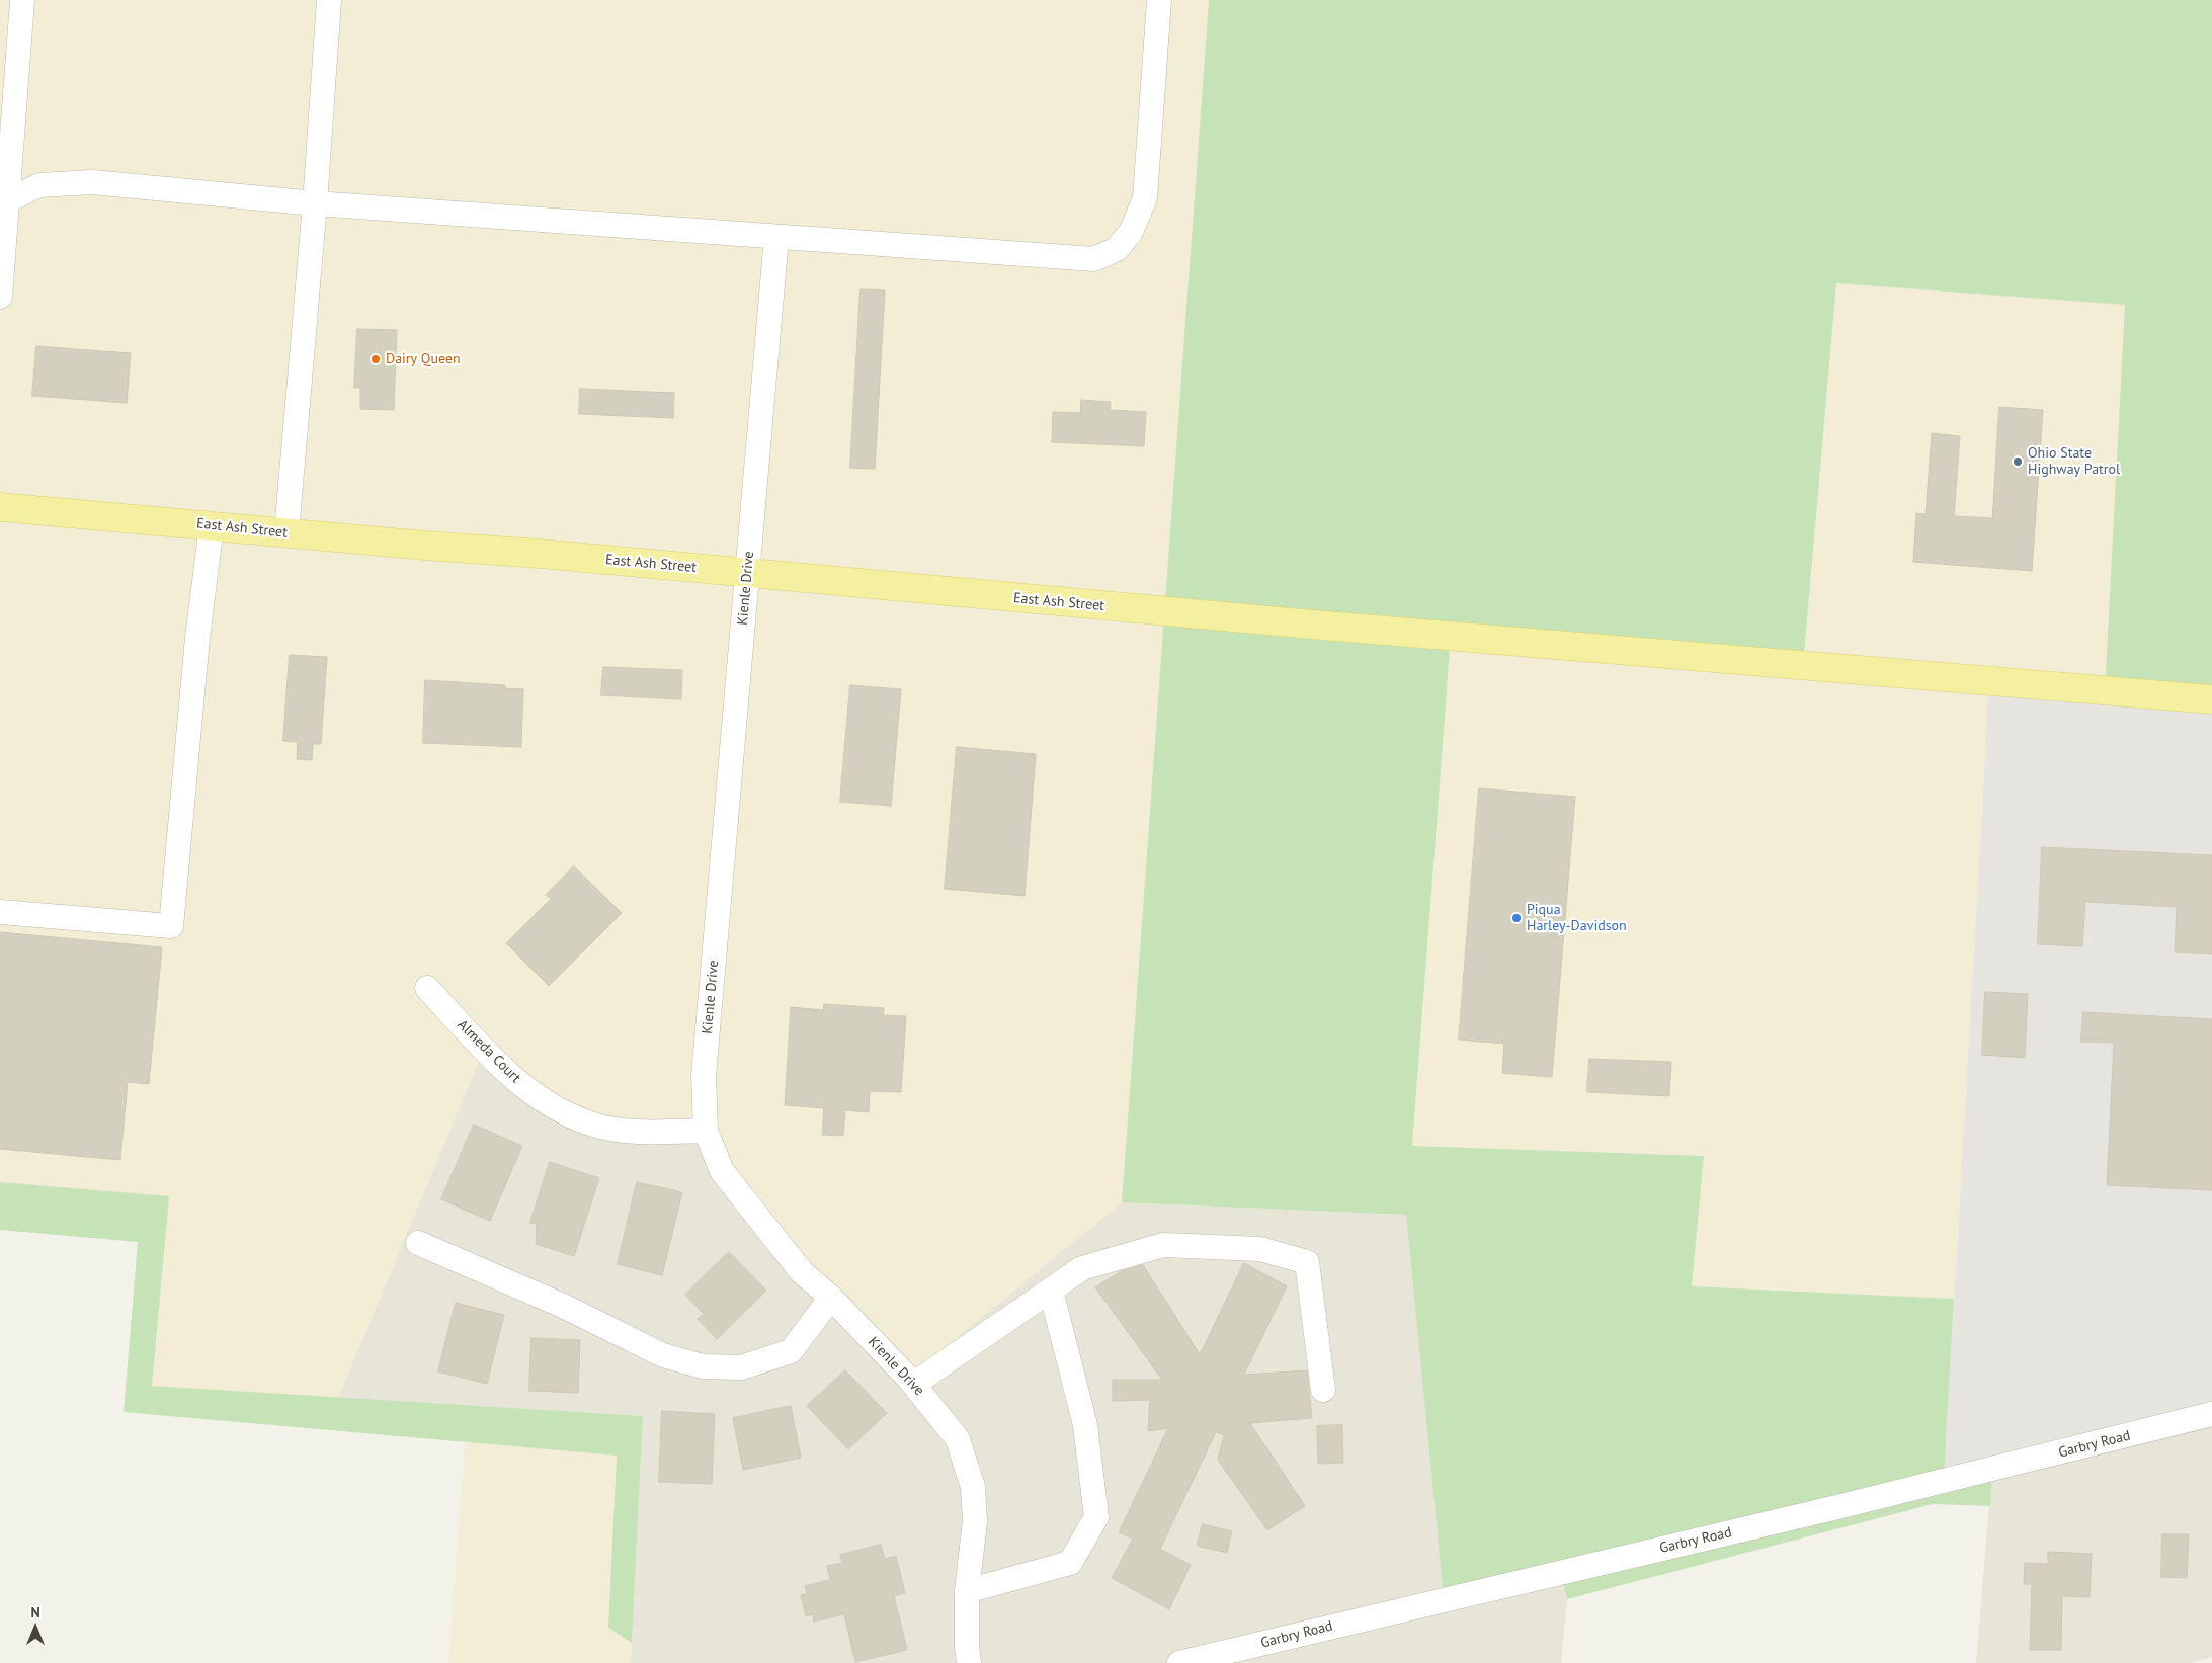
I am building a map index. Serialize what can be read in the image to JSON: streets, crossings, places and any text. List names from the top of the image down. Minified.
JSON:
{"streets":{"main road":["East Ash Street"],"street":["Kienle Drive","Almeda Court","Garbry Road"]},"crossings":[["East Ash Street","Kienle Drive"],["Kienle Drive","Almeda Court"]],"places":["Dairy Queen","Ohio State Highway Patrol","Piqua Harley-Davidson"],"north":"top"}
